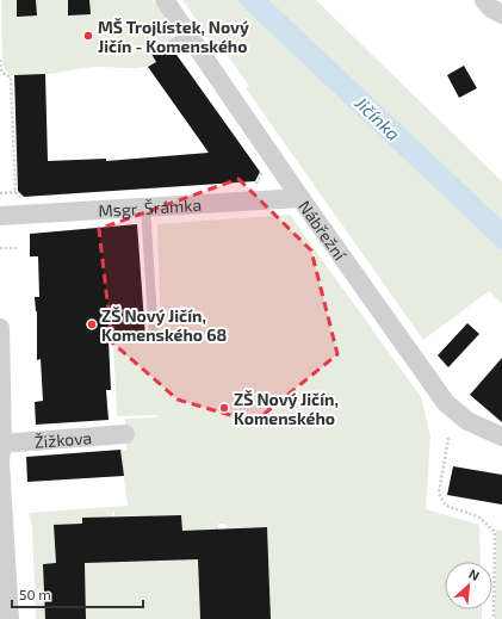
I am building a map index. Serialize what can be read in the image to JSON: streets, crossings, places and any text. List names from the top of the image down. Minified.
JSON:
{"streets":{"street":["Msgr. Šrámka","Nábřežní","Žižkova"]},"crossings":[["Msgr. Šrámka","Nábřežní"]],"water":["Jičínka"],"places":["MŠ Trojlístek, Nový Jičín - Komenského","ZŠ Nový Jičín, Komenského 68","ZŠ Nový Jičín, Komenského"],"scale_bar":"50 m","north":"top right"}
